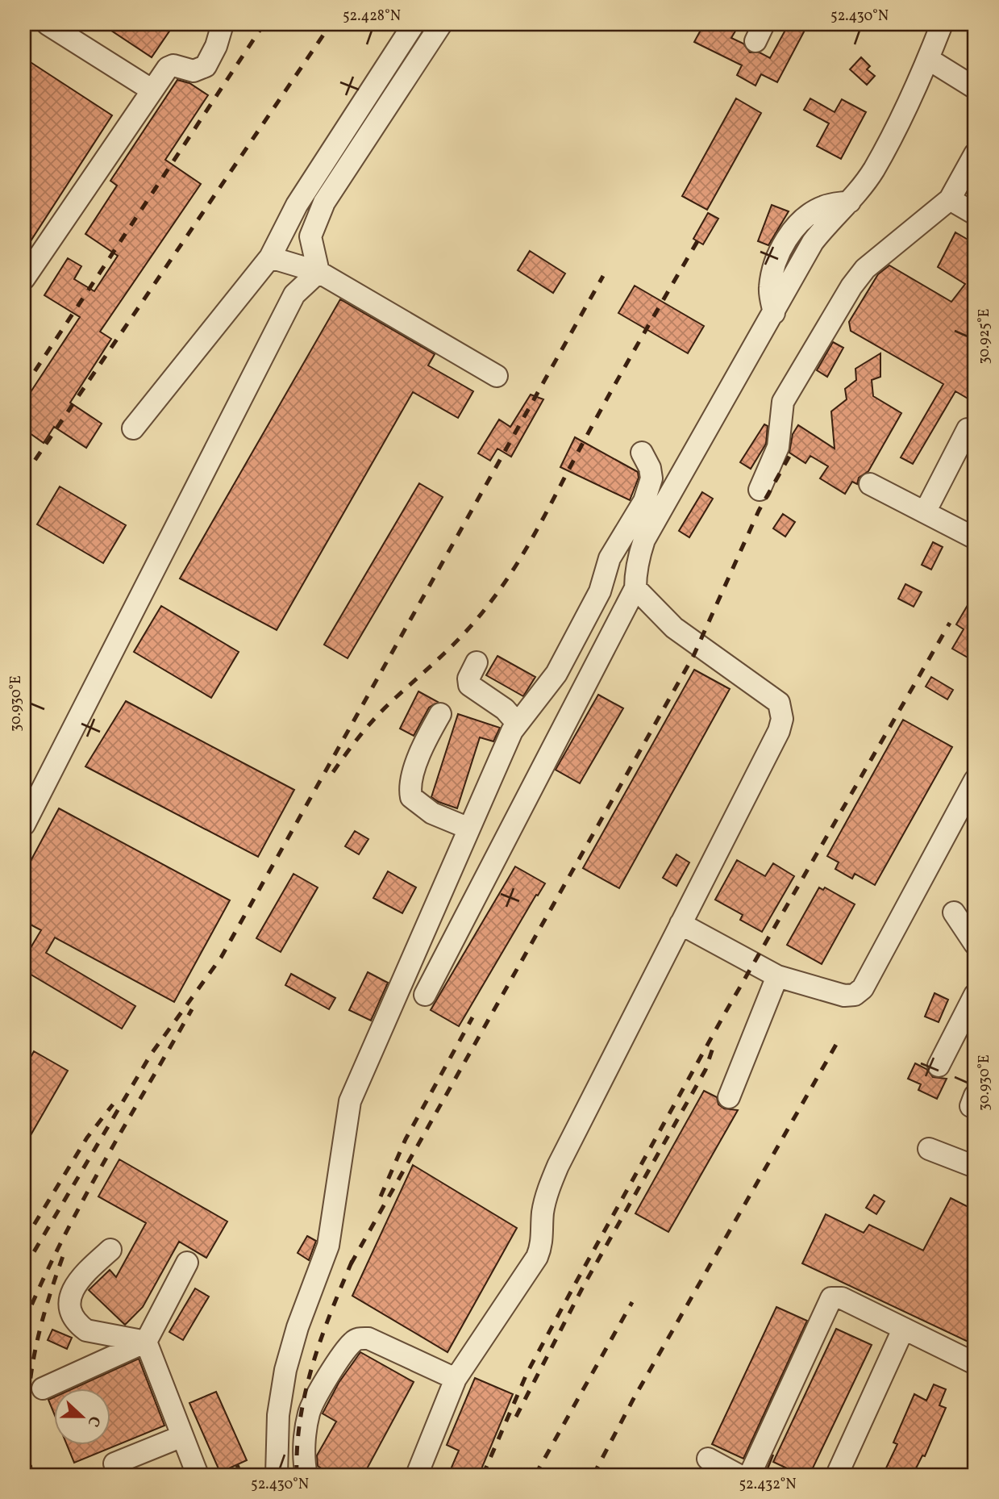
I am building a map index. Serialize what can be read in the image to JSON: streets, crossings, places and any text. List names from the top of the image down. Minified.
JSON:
{"north":"right","coordinates":["52.428°N","52.430°N","30.925°E","30.930°E","52.432°N"]}
